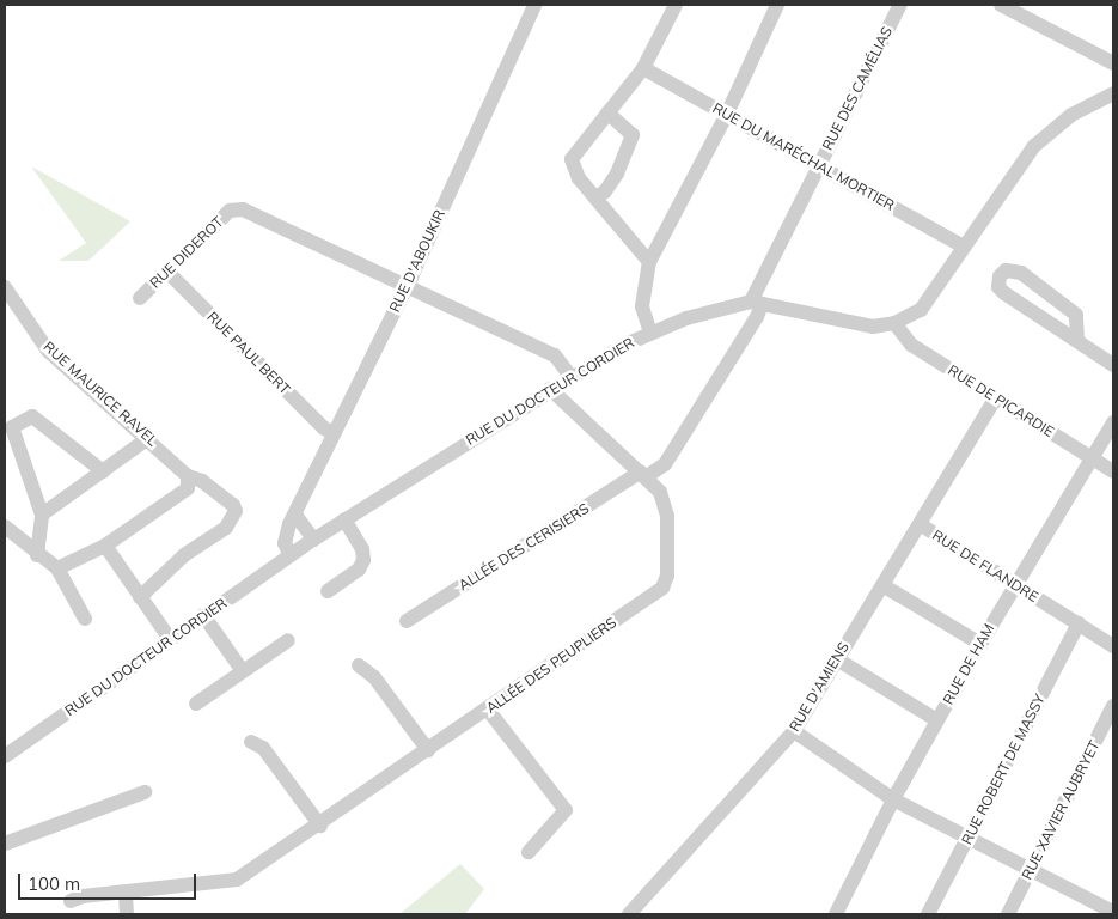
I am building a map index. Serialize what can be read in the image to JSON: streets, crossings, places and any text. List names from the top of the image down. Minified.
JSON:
{"streets":{"street":["RUE DES CAMÉLIAS","RUE DU MARÉCHAL MORTIER","RUE DIDEROT","RUE D'ABOUKIR","RUE PAUL BERT","RUE DU DOCTEUR CORDIER","RUE MAURICE RAVEL","RUE DE PICARDIE","ALLÉE DES CERISIERS","RUE DE FLANDRE","RUE DE HAM","ALLÉE DES PEUPLIERS","RUE D'AMIENS","RUE ROBERT DE MASSY","RUE XAVIER AUBRYET"]},"crossings":[["RUE DES CAMÉLIAS","RUE DU MARÉCHAL MORTIER"],["RUE DES CAMÉLIAS","RUE DU DOCTEUR CORDIER"],["RUE DES CAMÉLIAS","ALLÉE DES CERISIERS"],["RUE DES CAMÉLIAS","ALLÉE DES PEUPLIERS"],["RUE DU MARÉCHAL MORTIER","RUE DU DOCTEUR CORDIER"],["RUE DIDEROT","RUE D'ABOUKIR"],["RUE DIDEROT","RUE PAUL BERT"],["RUE D'ABOUKIR","RUE PAUL BERT"],["RUE D'ABOUKIR","RUE DU DOCTEUR CORDIER"],["RUE DU DOCTEUR CORDIER","RUE DE PICARDIE"],["RUE DE PICARDIE","RUE DE FLANDRE"],["RUE DE PICARDIE","RUE DE HAM"],["ALLÉE DES CERISIERS","ALLÉE DES PEUPLIERS"],["RUE DE FLANDRE","RUE DE HAM"],["RUE DE FLANDRE","RUE D'AMIENS"],["RUE DE FLANDRE","RUE ROBERT DE MASSY"]],"scale_bar":"100 m"}
